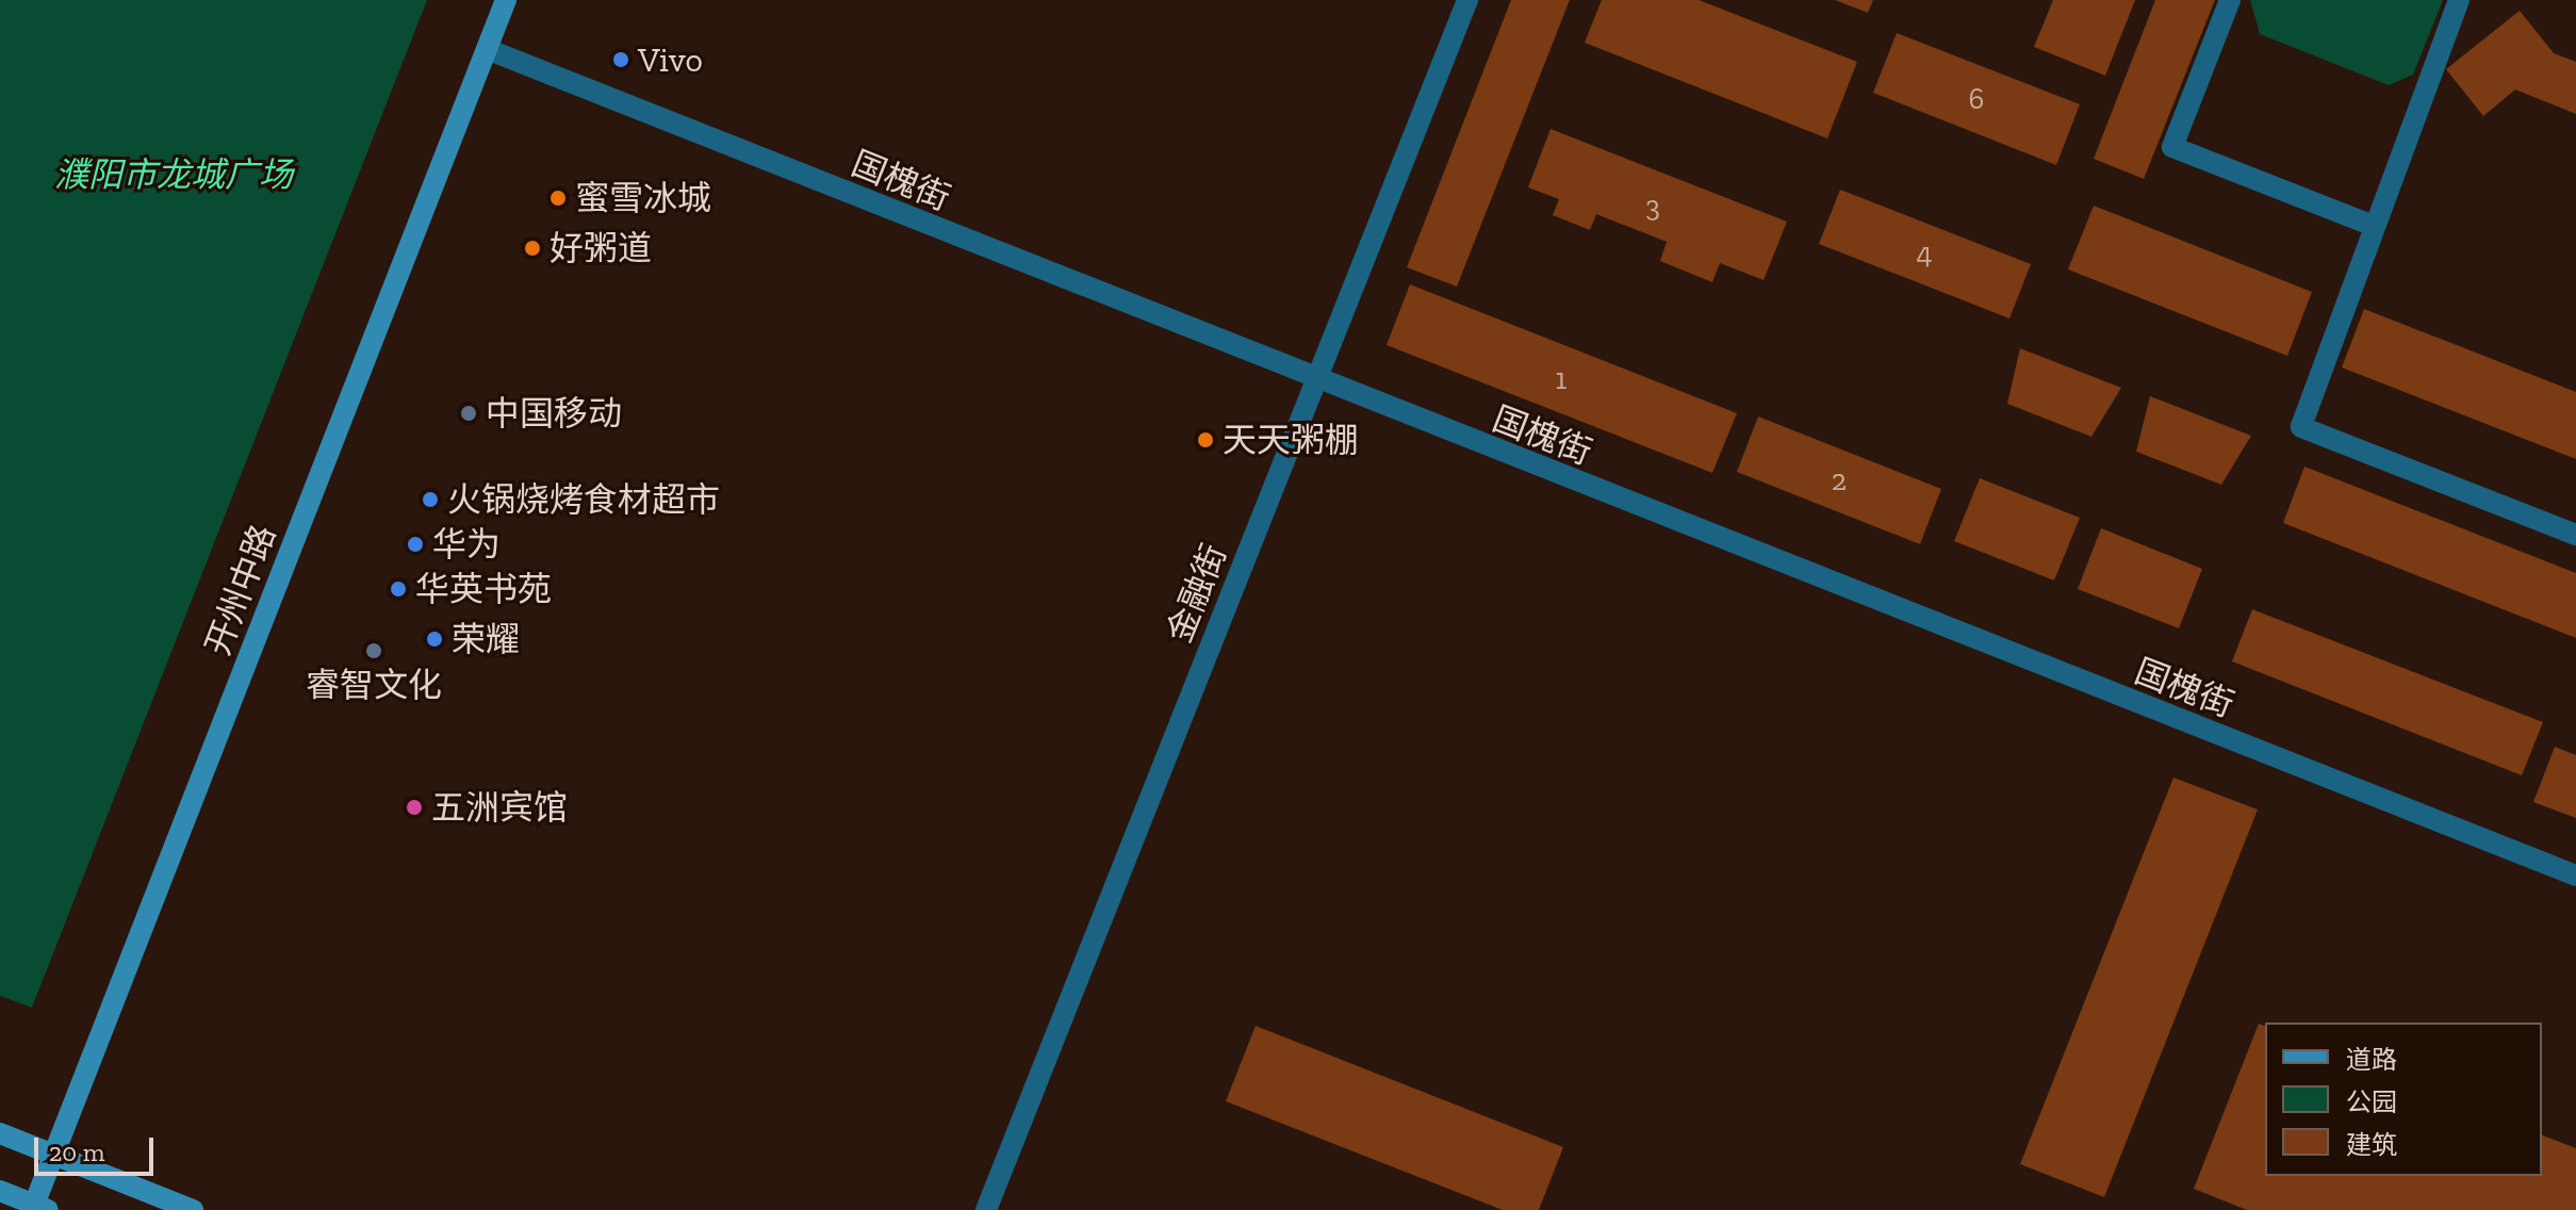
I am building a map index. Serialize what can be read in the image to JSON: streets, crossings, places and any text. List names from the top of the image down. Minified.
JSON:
{"streets":{"street":["国槐街","开州中路","金融街"]},"crossings":[["国槐街","开州中路"],["国槐街","金融街"]],"parks":["濮阳市龙城广场"],"places":["Vivo","蜜雪冰城","好粥道","中国移动","天天粥棚","火锅烧烤食材超市","华为","华英书苑","荣耀","睿智文化","五洲宾馆"],"house_numbers":["6","3","4","1","2"],"legend":["道路","公园","建筑"],"scale_bar":"20 m"}
